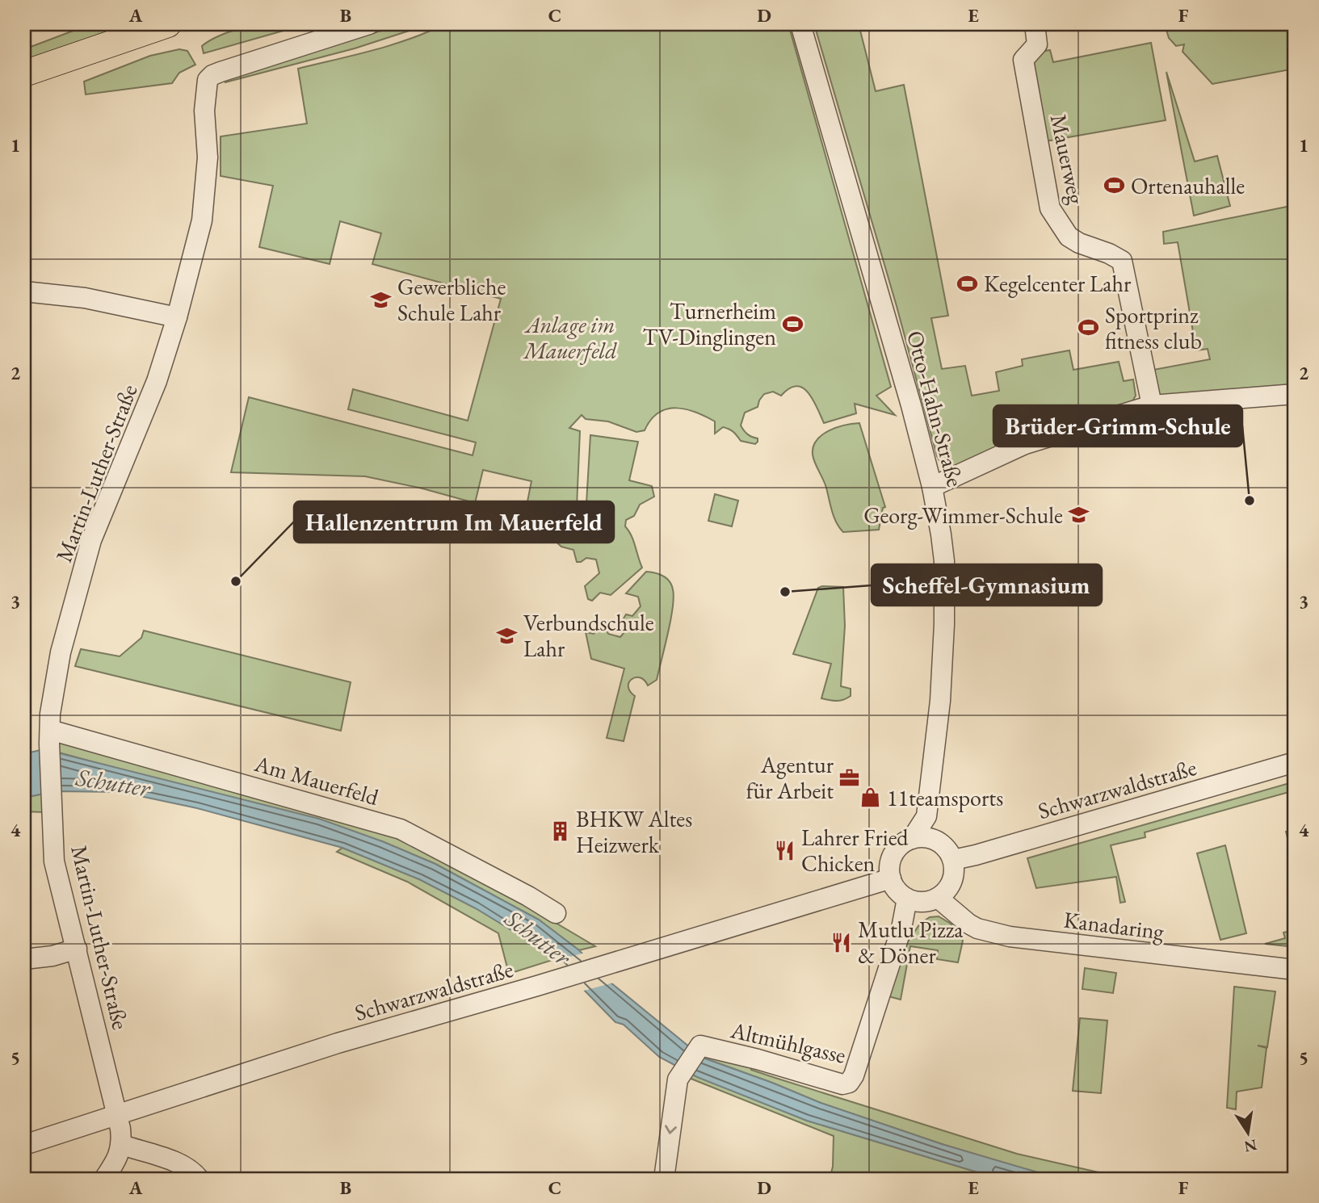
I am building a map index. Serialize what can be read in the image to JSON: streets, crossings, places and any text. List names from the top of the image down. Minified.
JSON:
{"streets":{"street":["Mauerweg","Otto-Hahn-Straße","Martin-Luther-Straße","Am Mauerfeld","Schwarzwaldstraße","Kanadaring","Altmühlgasse"]},"crossings":[["Otto-Hahn-Straße","Schwarzwaldstraße"],["Otto-Hahn-Straße","Kanadaring"],["Otto-Hahn-Straße","Altmühlgasse"],["Martin-Luther-Straße","Am Mauerfeld"],["Martin-Luther-Straße","Schwarzwaldstraße"],["Schwarzwaldstraße","Kanadaring"],["Schwarzwaldstraße","Altmühlgasse"],["Kanadaring","Altmühlgasse"]],"water":["Schutter"],"parks":["Anlage im Mauerfeld"],"places":{"sports":["Ortenauhalle","Kegelcenter Lahr","Turnerheim TV-Dinglingen","Sportprinz fitness club"],"school or university":["Gewerbliche Schule Lahr","Georg-Wimmer-Schule","Verbundschule Lahr"],"other":["Brüder-Grimm-Schule","Hallenzentrum Im Mauerfeld","Scheffel-Gymnasium"],"office":["Agentur für Arbeit"],"shop":["11teamsports"],"building":["BHKW Altes Heizwerk"],"restaurant":["Lahrer Fried Chicken","Mutlu Pizza & Döner"]},"north":"bottom","grid":{"columns":["A","B","C","D","E","F"],"rows":["1","2","3","4","5"]}}
